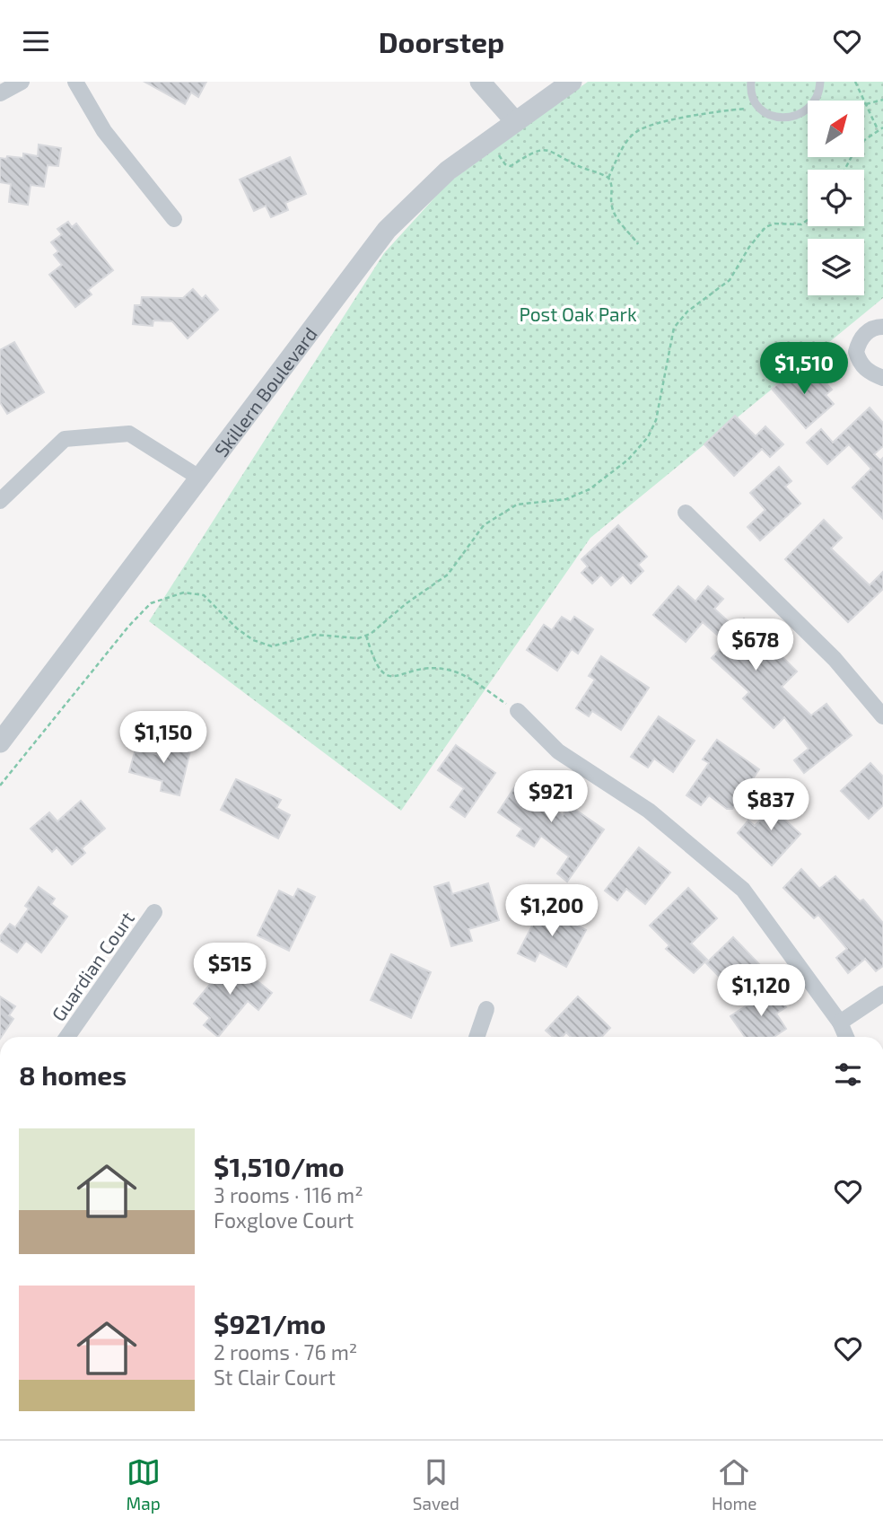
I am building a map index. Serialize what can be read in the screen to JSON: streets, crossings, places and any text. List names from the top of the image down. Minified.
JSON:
{"streets":{"street":["Skillern Boulevard","Guardian Court"]},"parks":["Post Oak Park"],"north":"top right","page":{"header":"Doorstep","price":["$1,510","$678","$1,150","$921","$837","$1,200","$515","$1,120"],"heading":"8 homes","list":[{"name":"$1,510/mo","note":"3 rooms · 116 m² · Foxglove Court"},{"name":"$921/mo","note":"2 rooms · 76 m² · St Clair Court"}],"tabs":["Map","Saved","Home"]}}
